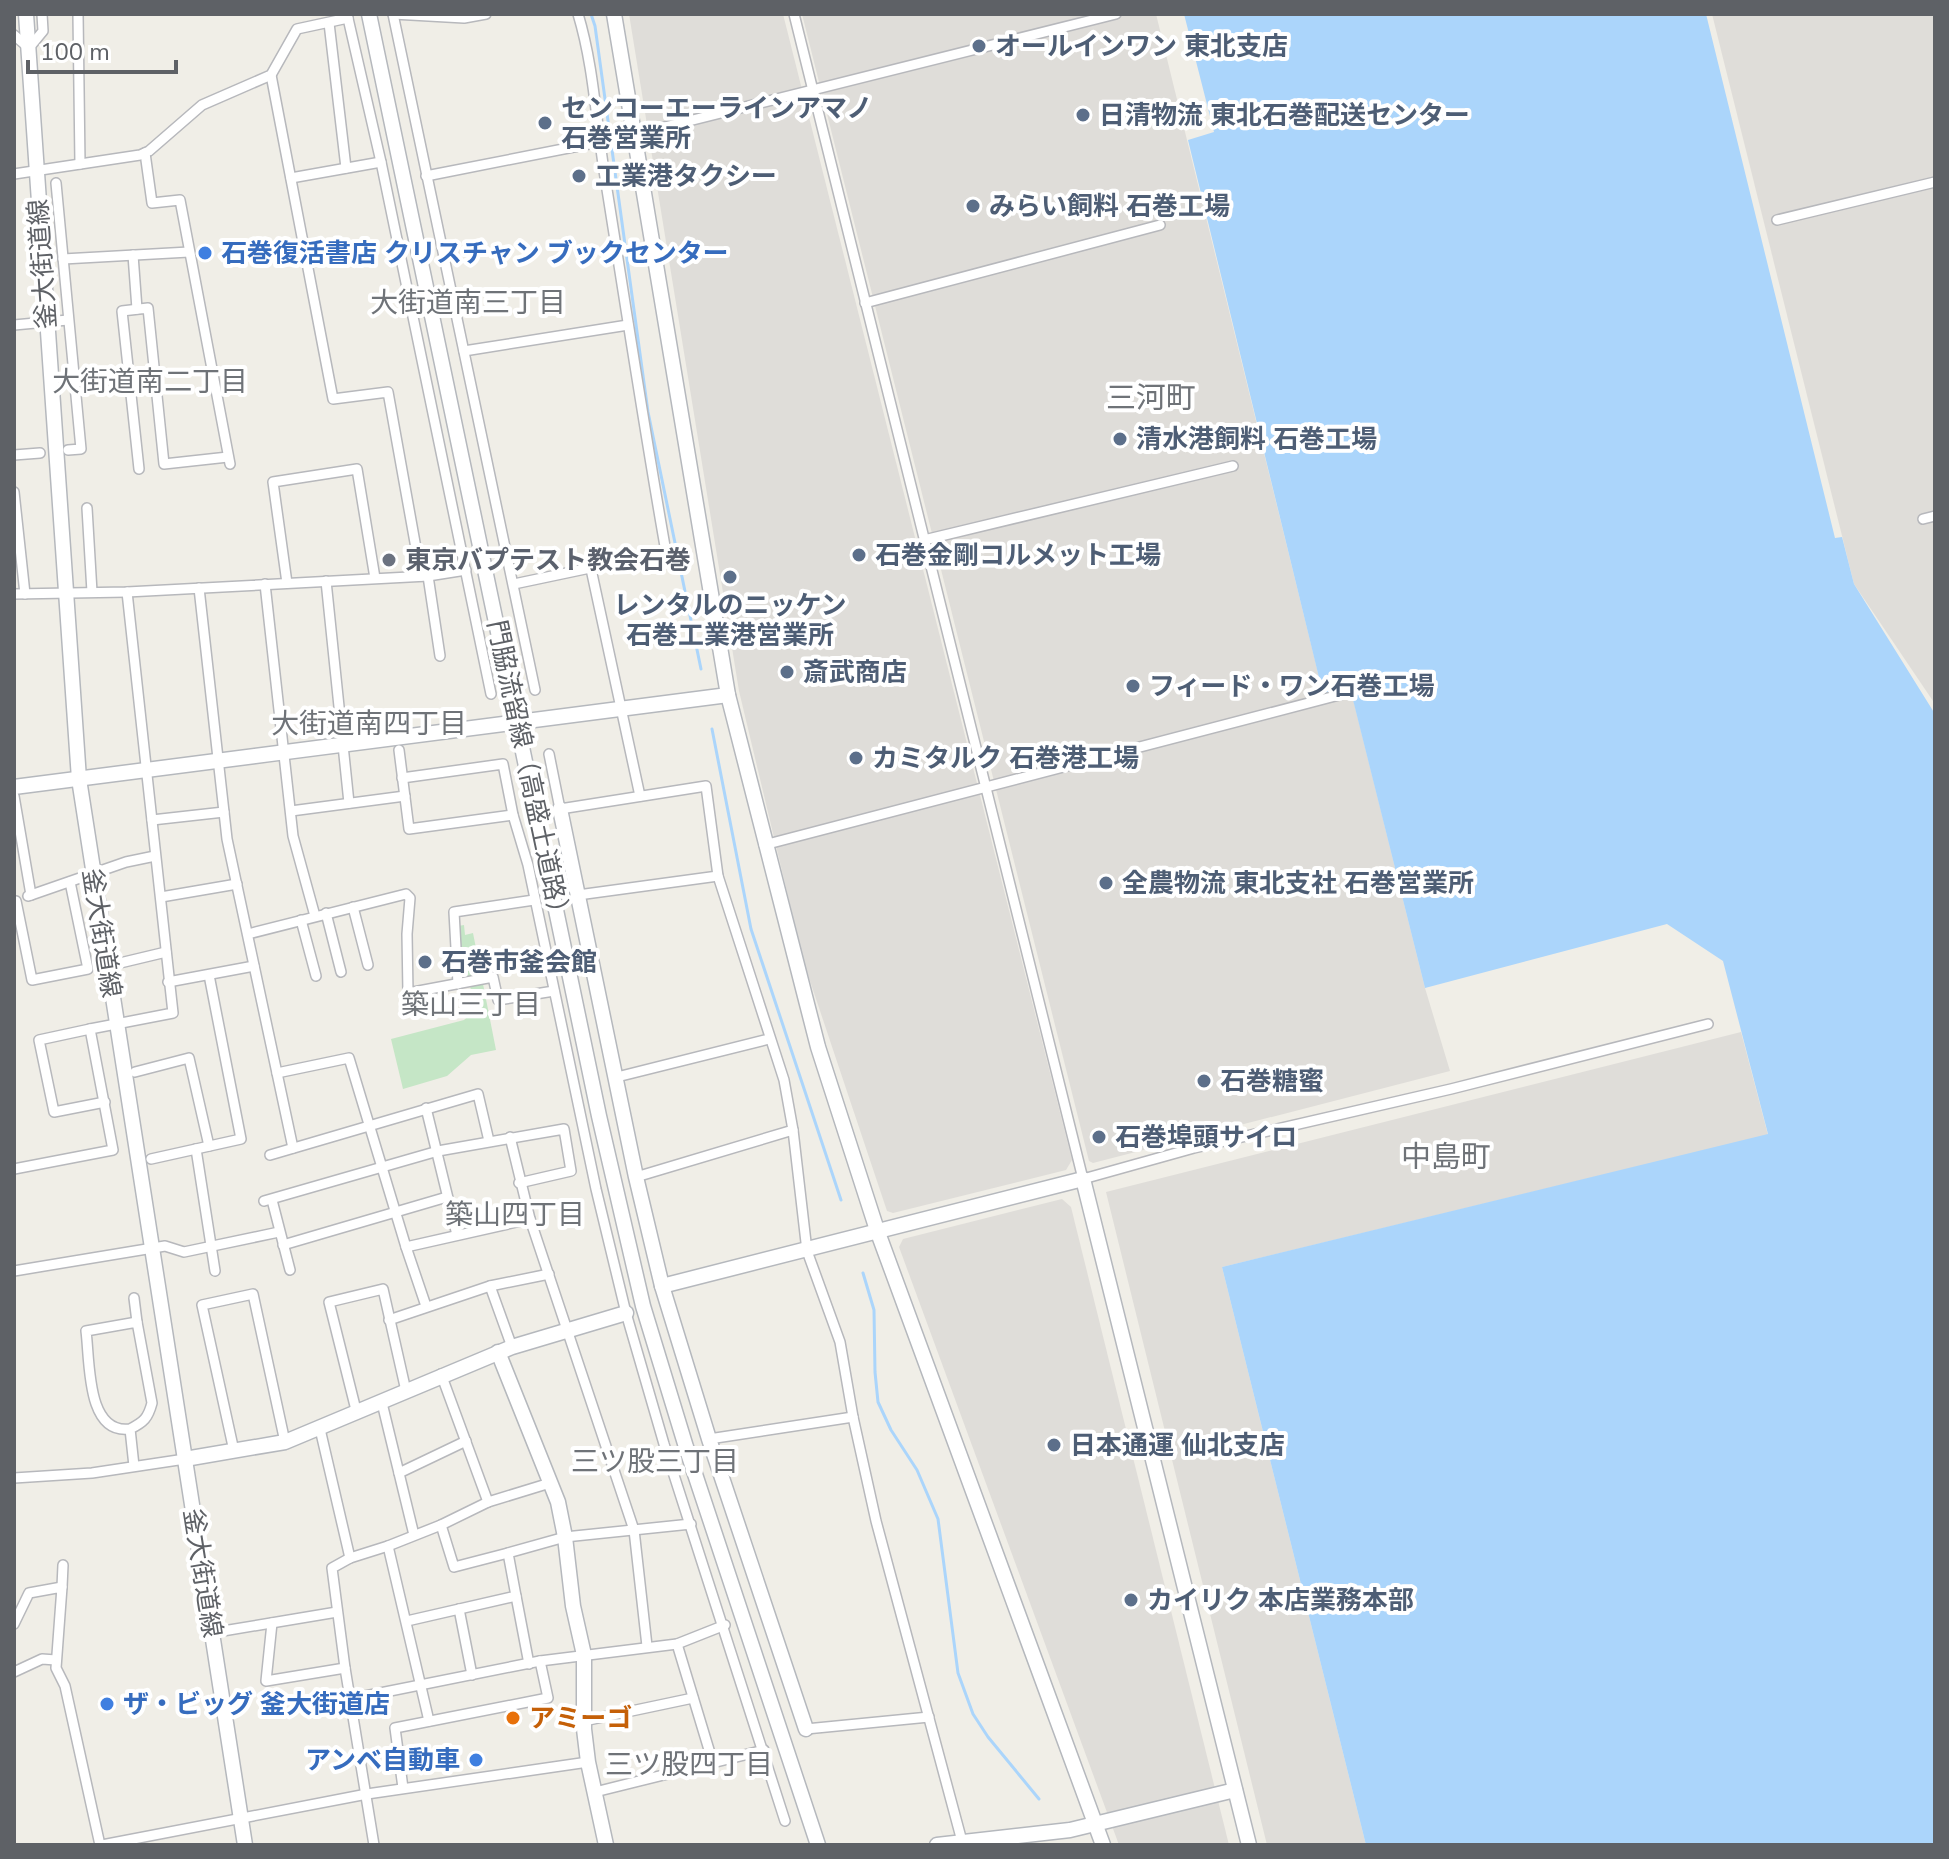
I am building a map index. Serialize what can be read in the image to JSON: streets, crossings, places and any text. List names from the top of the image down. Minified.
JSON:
{"streets":{"street":["釜大街道線","門脇流留線（高盛土道路）"]},"districts":["大街道南三丁目","大街道南二丁目","三河町","大街道南四丁目","築山三丁目","中島町","築山四丁目","三ツ股三丁目","三ツ股四丁目"],"places":["オールインワン 東北支店","日清物流 東北石巻配送センター","センコーエーラインアマノ 石巻営業所","工業港タクシー","みらい飼料 石巻工場","石巻復活書店 クリスチャン ブックセンター","清水港飼料 石巻工場","石巻金剛コルメット工場","東京バプテスト教会石巻","レンタルのニッケン 石巻工業港営業所","斎武商店","フィード・ワン石巻工場","カミタルク 石巻港工場","全農物流 東北支社 石巻営業所","石巻市釜会館","石巻糖蜜","石巻埠頭サイロ","日本通運 仙北支店","カイリク 本店業務本部","ザ・ビッグ 釜大街道店","アミーゴ","アンベ自動車"],"scale_bar":"100 m"}
